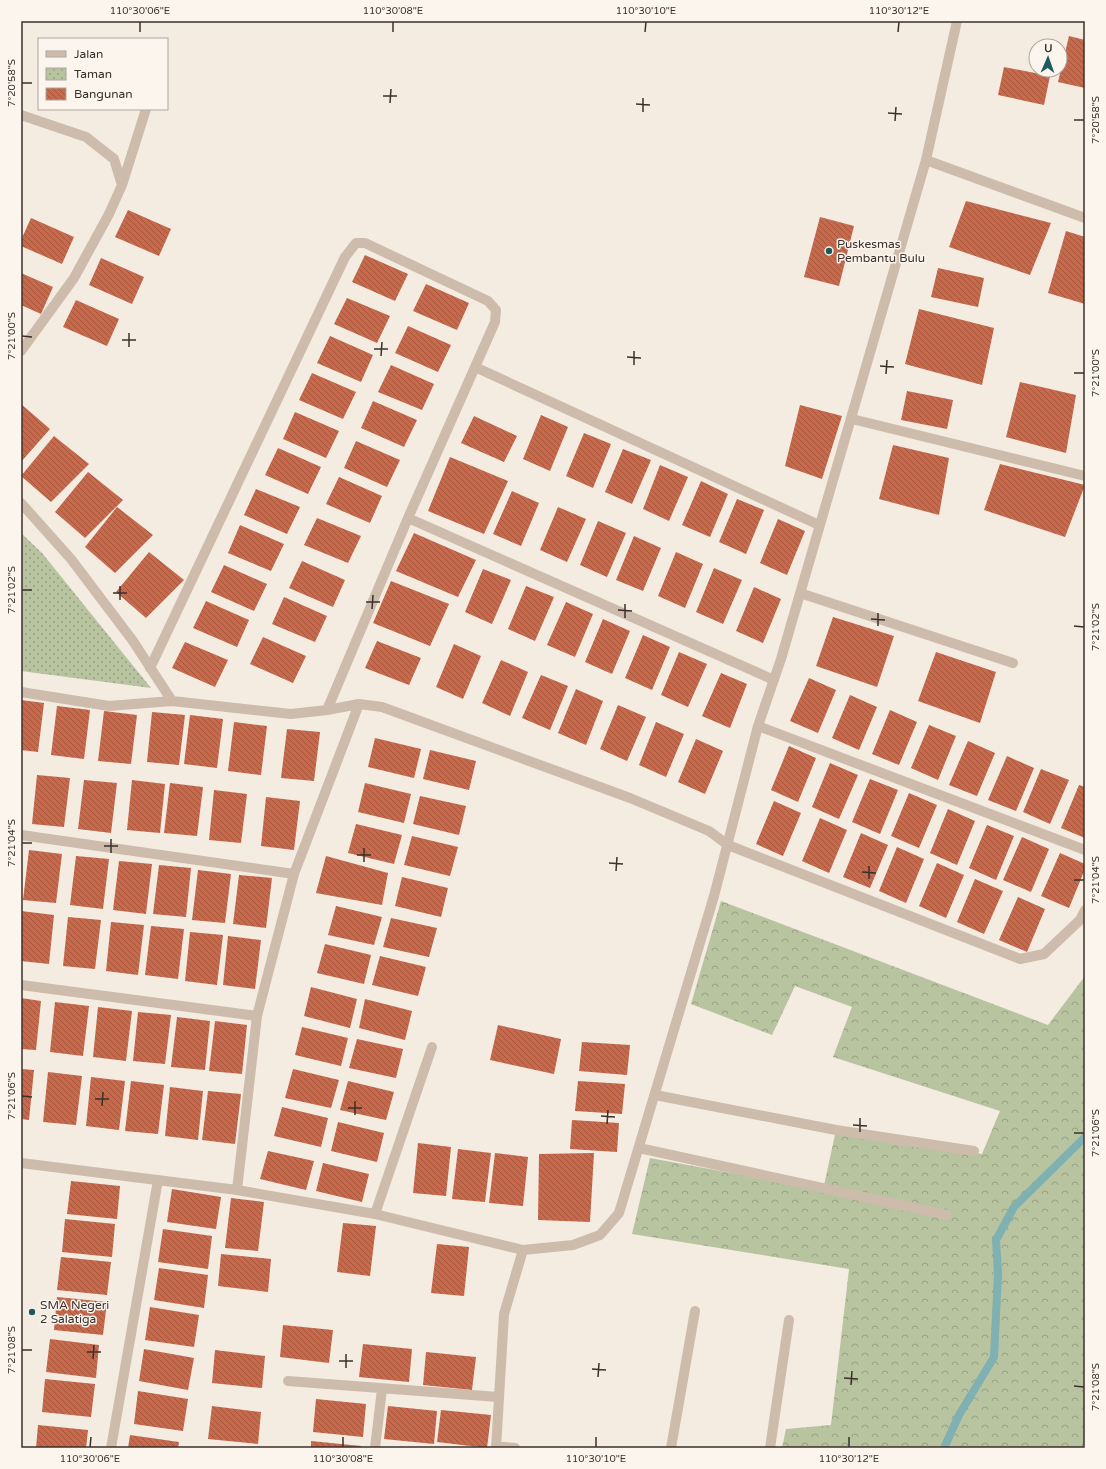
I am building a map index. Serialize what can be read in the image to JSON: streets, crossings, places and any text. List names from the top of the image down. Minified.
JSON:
{"places":["Puskesmas Pembantu Bulu","SMA Negeri 2 Salatiga"],"legend":["Jalan","Taman","Bangunan"],"north":"top","coordinates":["110°30'06\"E","110°30'08\"E","110°30'10\"E","110°30'12\"E","7°20'58\"S","7°21'00\"S","7°21'02\"S","7°21'04\"S","7°21'06\"S","7°21'08\"S"]}
